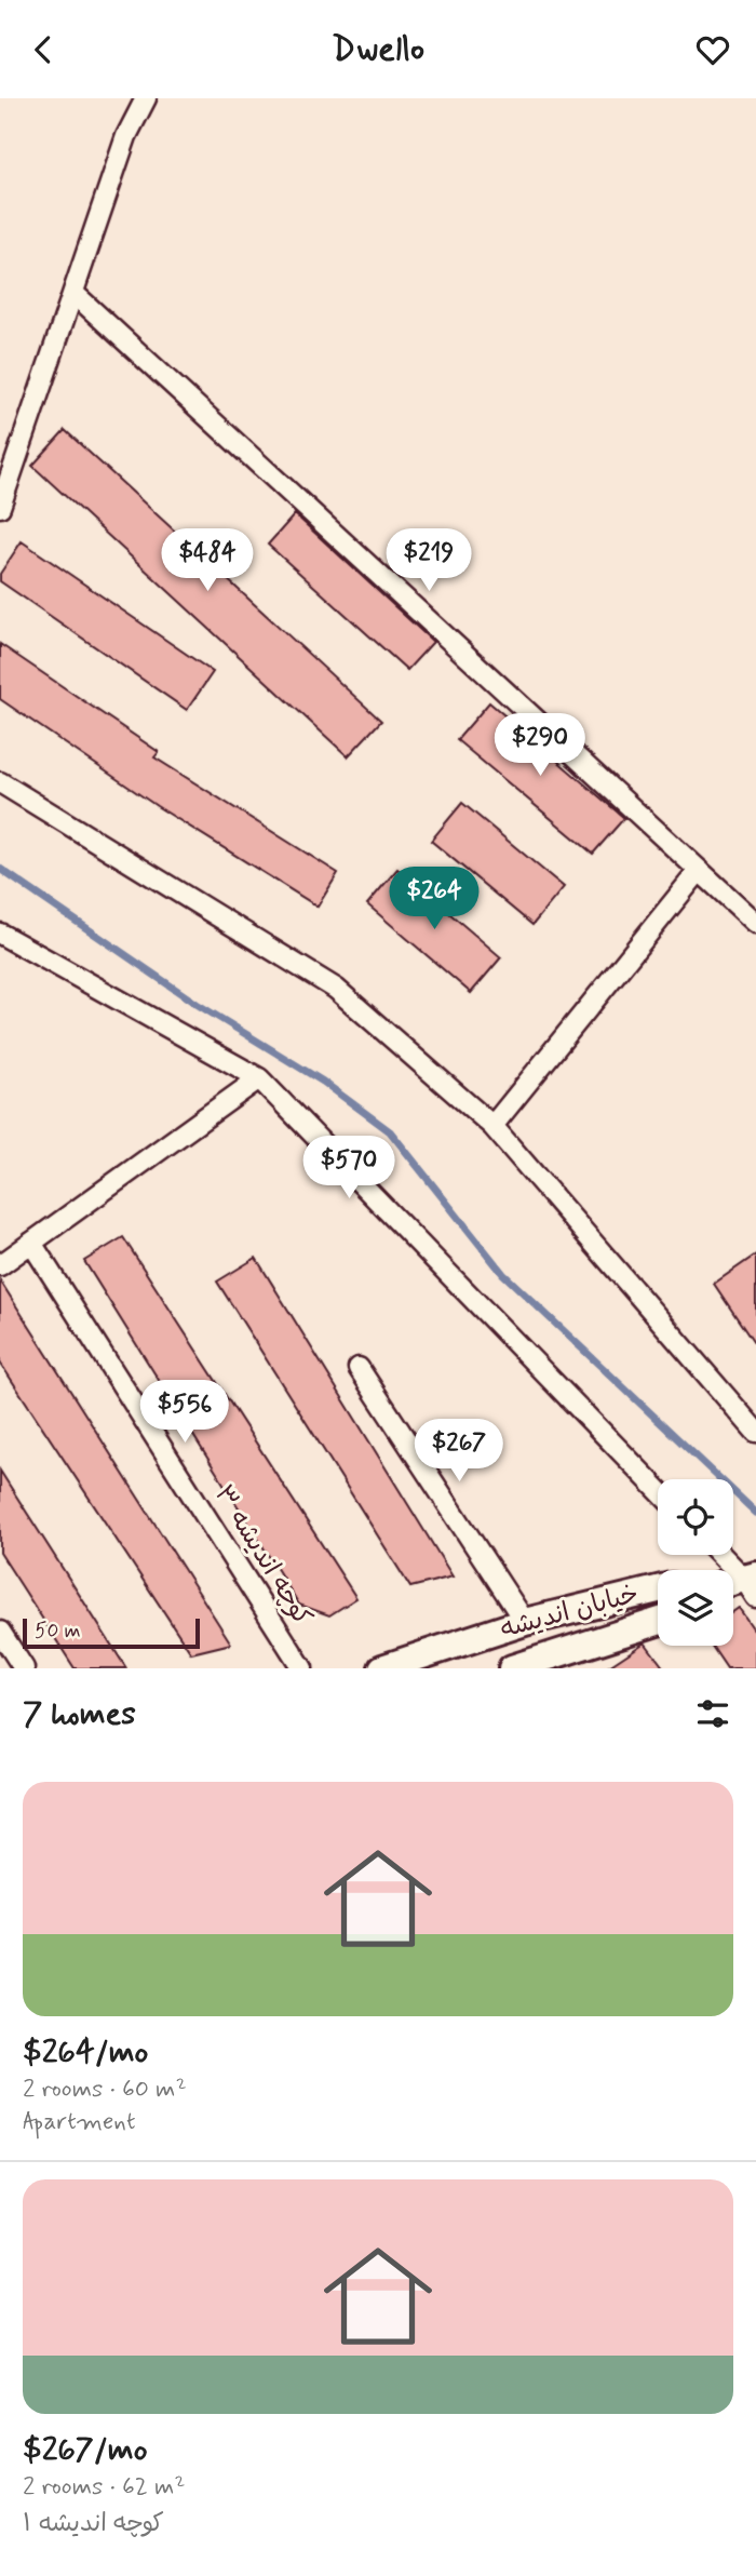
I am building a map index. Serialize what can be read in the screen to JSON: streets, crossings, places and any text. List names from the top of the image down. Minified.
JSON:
{"streets":{"street":["کوچه اندیشه ۳","خیابان اندیشه"]},"scale_bar":"50 m","page":{"header":"Dwello","price":["$484","$219","$290","$264","$570","$556","$267"],"scale":"50 m","heading":"7 homes","list":[{"name":"$264/mo","note":"2 rooms · 60 m² · Apartment"},{"name":"$267/mo","note":"2 rooms · 62 m² · کوچه اندیشه ۱"}]}}
